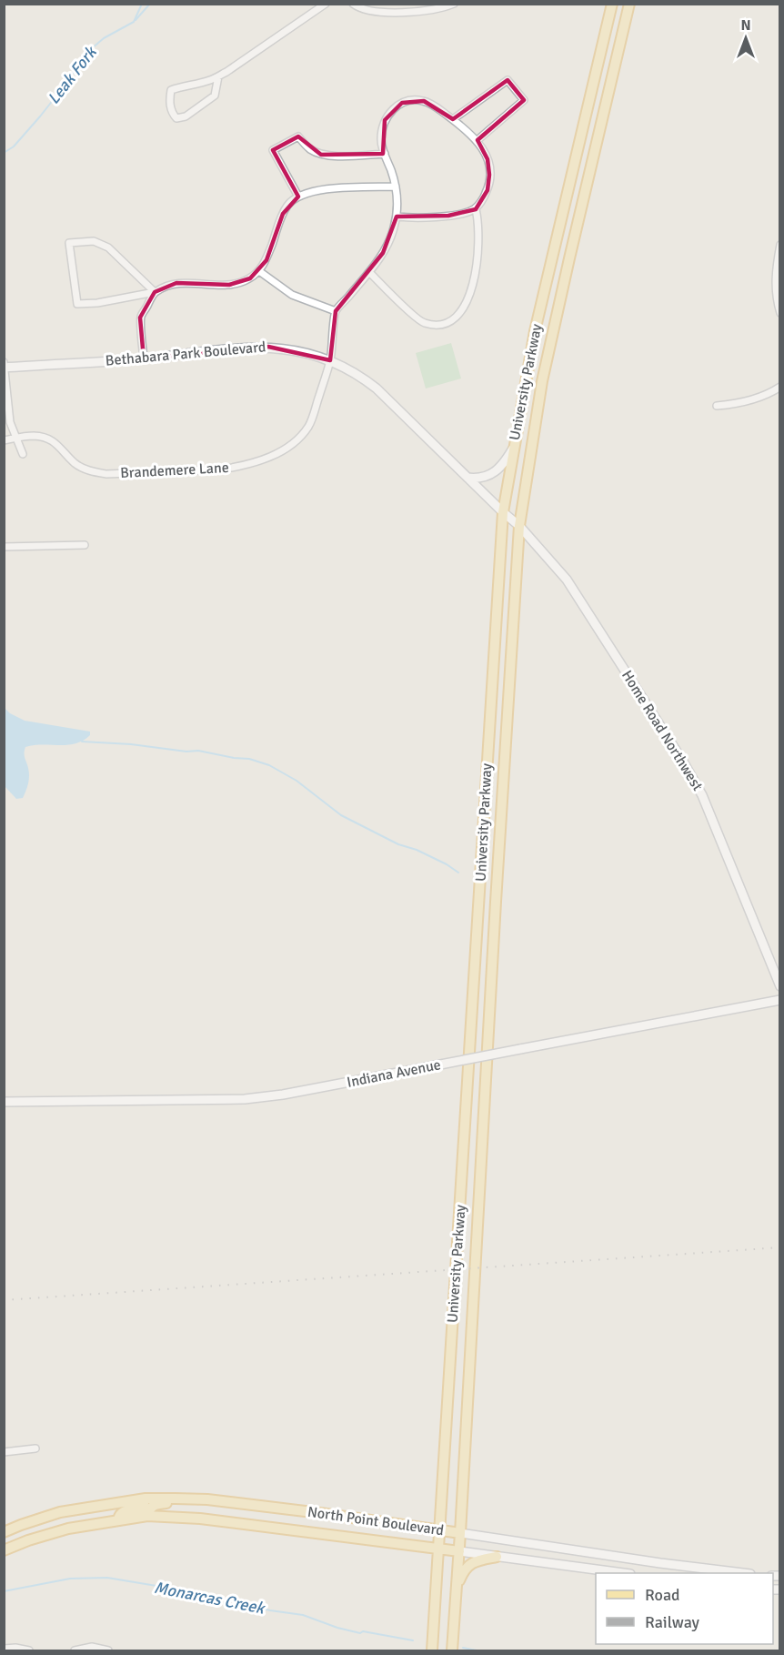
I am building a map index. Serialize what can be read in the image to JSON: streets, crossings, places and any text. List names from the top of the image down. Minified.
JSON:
{"streets":{"main road":["Bethabara Park Boulevard","University Parkway","Home Road Northwest","Indiana Avenue","North Point Boulevard"],"street":["Brandemere Lane"]},"crossings":[["Bethabara Park Boulevard","University Parkway"],["Bethabara Park Boulevard","Brandemere Lane"],["Bethabara Park Boulevard","Home Road Northwest"],["University Parkway","Home Road Northwest"],["University Parkway","North Point Boulevard"]],"water":["Leak Fork","Monarcas Creek"],"legend":["Road","Railway"],"north":"top"}
